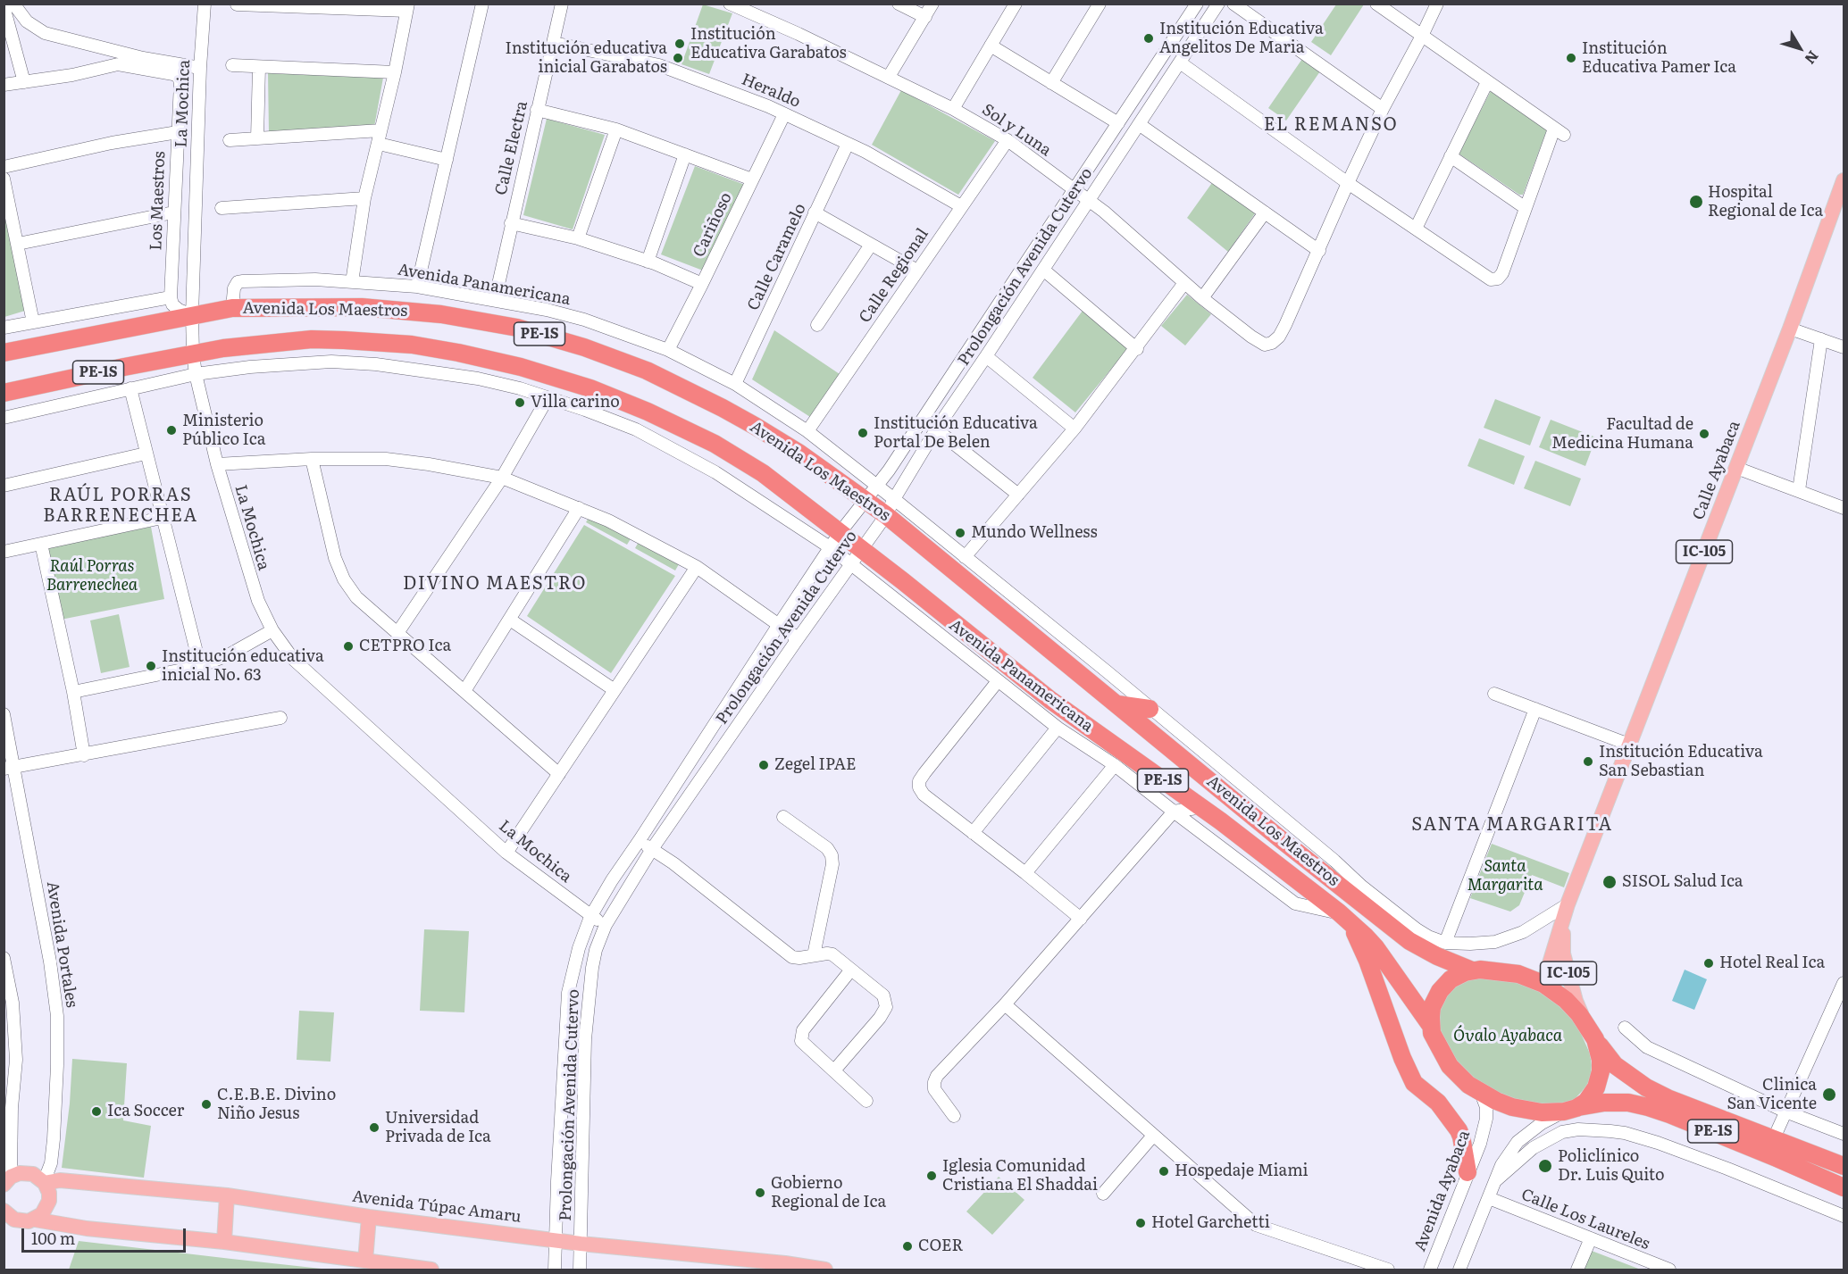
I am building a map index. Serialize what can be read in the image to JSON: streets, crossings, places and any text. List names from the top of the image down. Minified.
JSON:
{"streets":{"highway":["Avenida Los Maestros","PE-1S"],"main road":["Calle Ayabaca","IC-105","Avenida Túpac Amaru"],"street":["Heraldo","La Mochica","Sol y Luna","Calle Electra","Los Maestros","Cariñoso","Calle Caramelo","Prolongación Avenida Cutervo","Calle Regional","Avenida Panamericana","Avenida Portales","Avenida Ayabaca","Calle Los Laureles"]},"crossings":[["Heraldo","Calle Electra"],["Heraldo","Cariñoso"],["Heraldo","Calle Caramelo"],["Heraldo","Calle Regional"],["La Mochica","Prolongación Avenida Cutervo"],["La Mochica","Avenida Los Maestros"],["Sol y Luna","Prolongación Avenida Cutervo"],["Sol y Luna","Calle Regional"],["Calle Electra","Avenida Panamericana"],["Cariñoso","Avenida Panamericana"],["Calle Caramelo","Avenida Panamericana"],["Prolongación Avenida Cutervo","Avenida Panamericana"],["Prolongación Avenida Cutervo","Avenida Los Maestros"],["Prolongación Avenida Cutervo","Avenida Túpac Amaru"],["Calle Regional","Avenida Panamericana"],["Avenida Panamericana","Avenida Los Maestros"],["Avenida Los Maestros","PE-1S"],["Avenida Los Maestros","Calle Ayabaca"],["Avenida Los Maestros","Avenida Ayabaca"],["PE-1S","Calle Ayabaca"],["PE-1S","Avenida Ayabaca"],["Calle Ayabaca","Avenida Ayabaca"],["Avenida Portales","Avenida Túpac Amaru"]],"districts":["EL REMANSO","RAÚL PORRAS BARRENECHEA","DIVINO MAESTRO","SANTA MARGARITA"],"parks":["Raúl Porras Barrenechea","Santa Margarita","Óvalo Ayabaca"],"places":["Institución Educativa Angelitos De Maria","Institución Educativa Garabatos","Institución educativa inicial Garabatos","Institución Educativa Pamer Ica","Hospital Regional de Ica","Villa carino","Ministerio Público Ica","Institución Educativa Portal De Belen","Facultad de Medicina Humana","Mundo Wellness","CETPRO Ica","Institución educativa inicial No. 63","Institución Educativa San Sebastian","Zegel IPAE","SISOL Salud Ica","Hotel Real Ica","Clinica San Vicente","C.E.B.E. Divino Niño Jesus","Ica Soccer","Universidad Privada de Ica","Policlínico Dr. Luis Quito","Hospedaje Miami","Iglesia Comunidad Cristiana El Shaddai","Gobierno Regional de Ica","Hotel Garchetti","COER"],"scale_bar":"100 m","north":"bottom right"}
